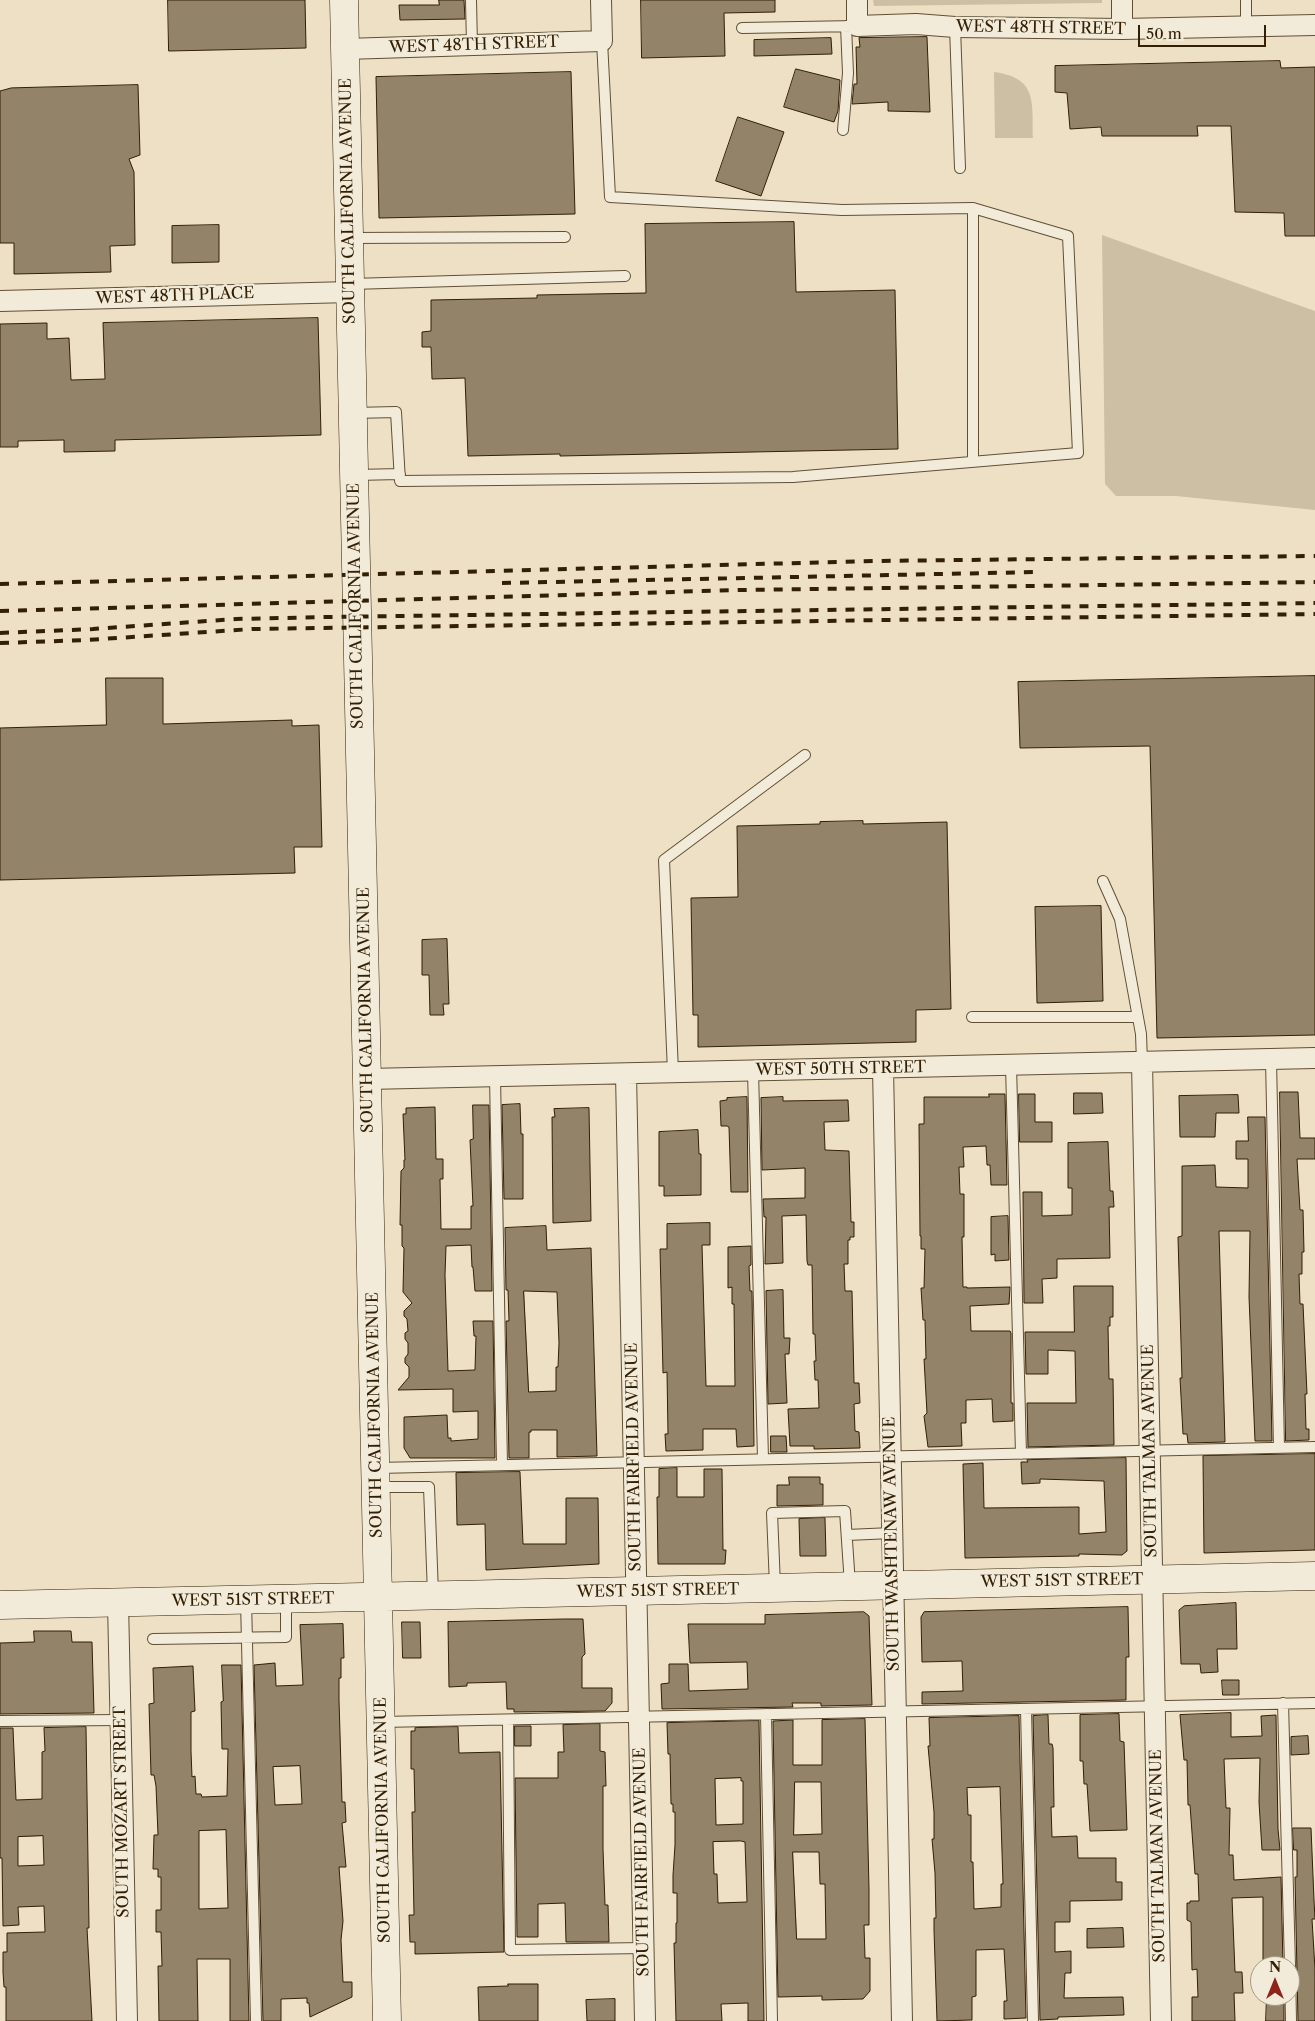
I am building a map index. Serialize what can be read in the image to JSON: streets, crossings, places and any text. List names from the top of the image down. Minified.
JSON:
{"streets":{"street":["WEST 48TH STREET","SOUTH CALIFORNIA AVENUE","WEST 48TH PLACE","WEST 50TH STREET","SOUTH TALMAN AVENUE","SOUTH FAIRFIELD AVENUE","SOUTH WASHTENAW AVENUE","WEST 51ST STREET","SOUTH MOZART STREET"]},"crossings":[["WEST 48TH STREET","SOUTH CALIFORNIA AVENUE"],["SOUTH CALIFORNIA AVENUE","WEST 48TH PLACE"],["SOUTH CALIFORNIA AVENUE","WEST 50TH STREET"],["SOUTH CALIFORNIA AVENUE","WEST 51ST STREET"],["WEST 50TH STREET","SOUTH TALMAN AVENUE"],["WEST 50TH STREET","SOUTH FAIRFIELD AVENUE"],["WEST 50TH STREET","SOUTH WASHTENAW AVENUE"],["SOUTH TALMAN AVENUE","WEST 51ST STREET"],["SOUTH FAIRFIELD AVENUE","WEST 51ST STREET"],["SOUTH WASHTENAW AVENUE","WEST 51ST STREET"],["WEST 51ST STREET","SOUTH MOZART STREET"]],"scale_bar":"50 m","north":"top"}
